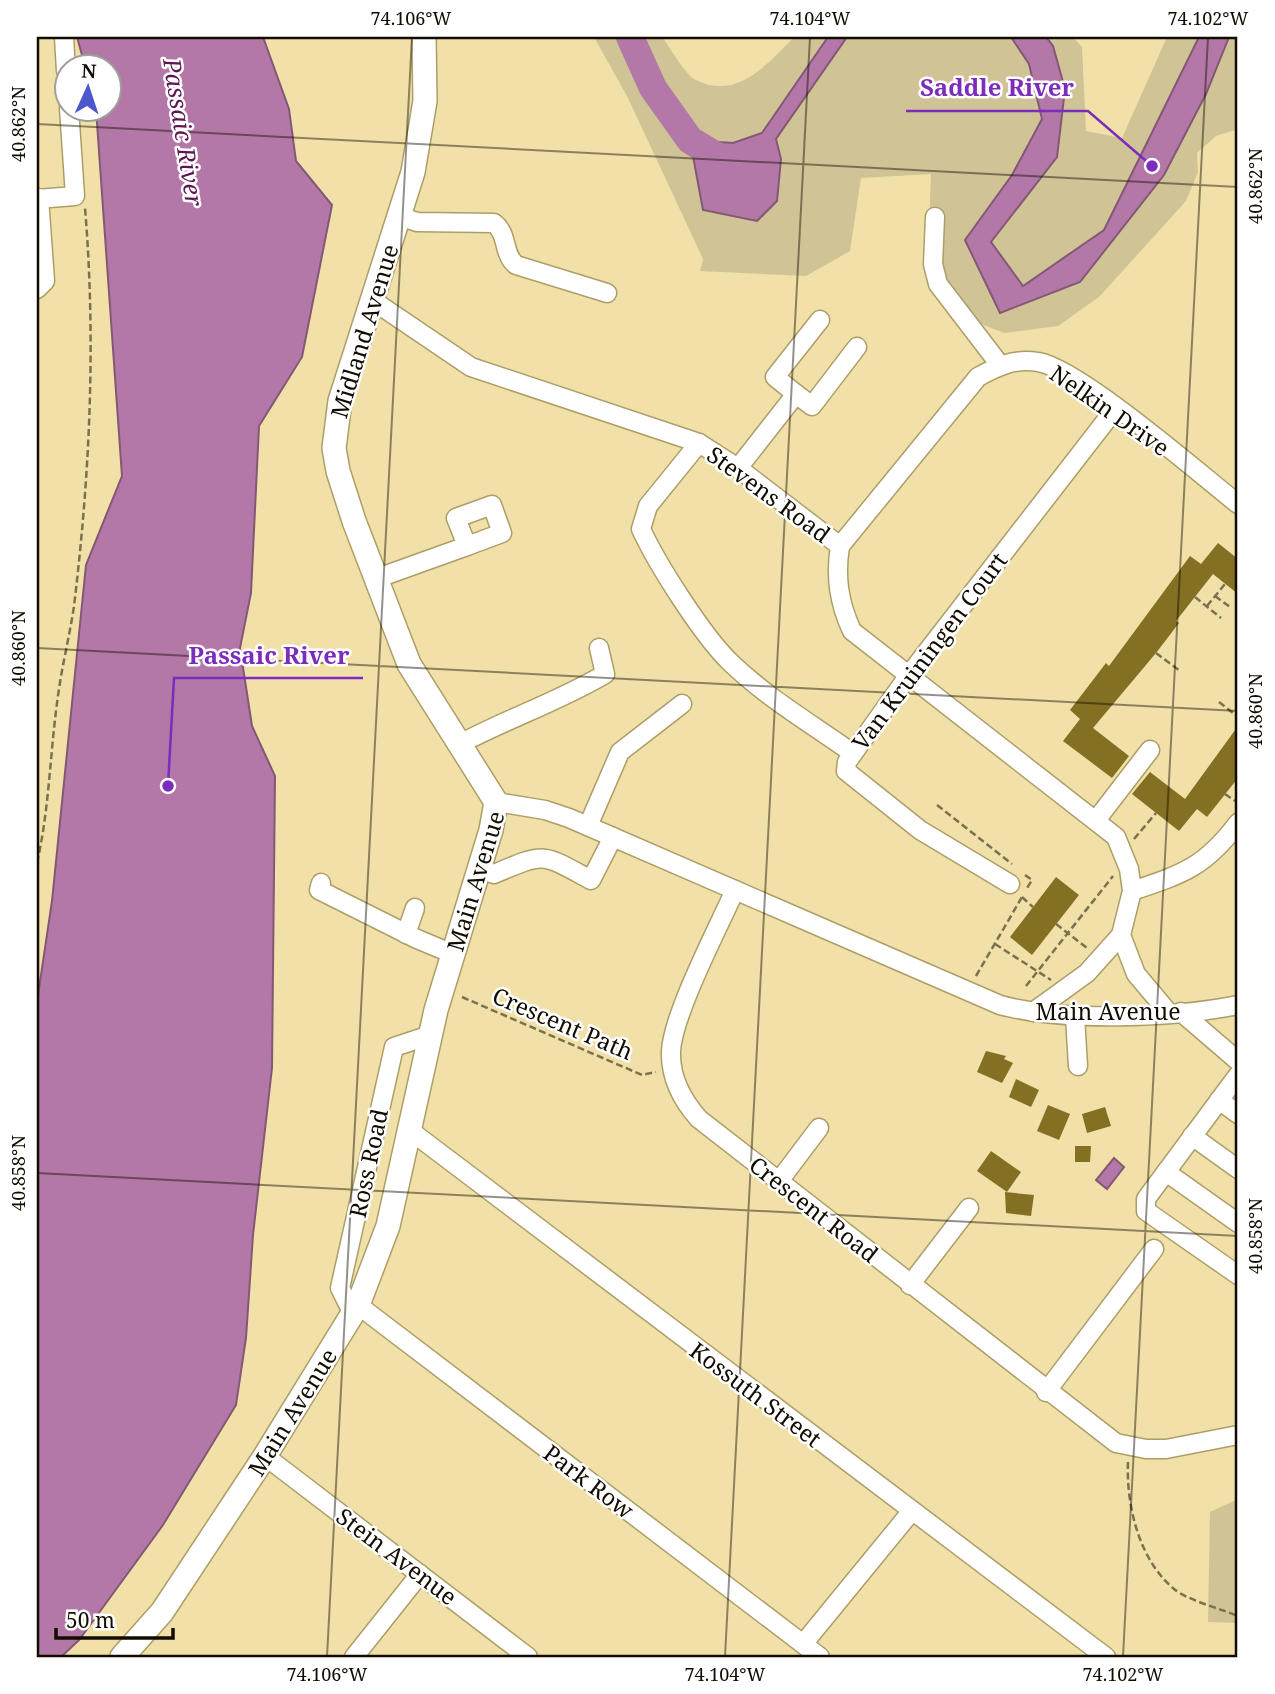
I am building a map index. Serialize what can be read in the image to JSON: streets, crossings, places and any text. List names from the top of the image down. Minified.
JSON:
{"streets":{"main road":["Midland Avenue","Main Avenue"],"street":["Nelkin Drive","Stevens Road","Van Kruiningen Court","Ross Road","Crescent Road","Kossuth Street","Park Row","Stein Avenue"],"path":["Crescent Path"]},"crossings":[["Midland Avenue","Stevens Road"],["Midland Avenue","Main Avenue"],["Nelkin Drive","Van Kruiningen Court"],["Stevens Road","Van Kruiningen Court"],["Stevens Road","Main Avenue"],["Main Avenue","Crescent Path"],["Main Avenue","Ross Road"],["Main Avenue","Crescent Road"],["Main Avenue","Kossuth Street"],["Main Avenue","Park Row"],["Main Avenue","Stein Avenue"],["Crescent Path","Crescent Road"],["Ross Road","Park Row"]],"water":["Passaic River"],"places":["Saddle River","Passaic River"],"scale_bar":"50 m","north":"top","coordinates":["74.106°W","74.104°W","74.102°W","40.862°N","40.860°N","40.858°N"]}
